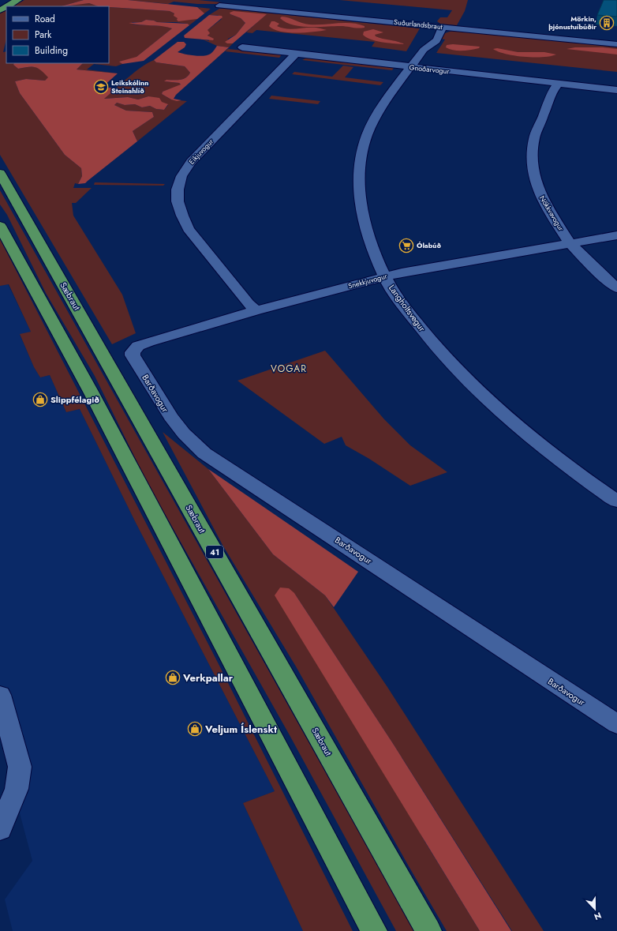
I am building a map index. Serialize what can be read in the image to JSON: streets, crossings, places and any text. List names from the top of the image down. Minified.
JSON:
{"streets":{"highway":["Sæbraut","41"],"street":["Suðurlandsbraut","Gnoðarvogur","Eikjuvogur","Nökkvavogur","Snekkjuvogur","Langholtsvegur","Barðavogur"]},"crossings":[["Suðurlandsbraut","Langholtsvegur"],["Gnoðarvogur","Eikjuvogur"],["Gnoðarvogur","Nökkvavogur"],["Gnoðarvogur","Langholtsvegur"],["Eikjuvogur","Snekkjuvogur"],["Nökkvavogur","Snekkjuvogur"],["Snekkjuvogur","Langholtsvegur"],["Snekkjuvogur","Barðavogur"]],"districts":["VOGAR"],"places":{"building":["Mörkin, þjónustuíbúðir"],"school or university":["Leikskólinn Steinahlíð"],"supermarket":["Ólabúð"],"shop":["Slippfélagið","Verkpallar","Veljum Íslenskt"]},"legend":["Road","Park","Building"],"north":"bottom"}
